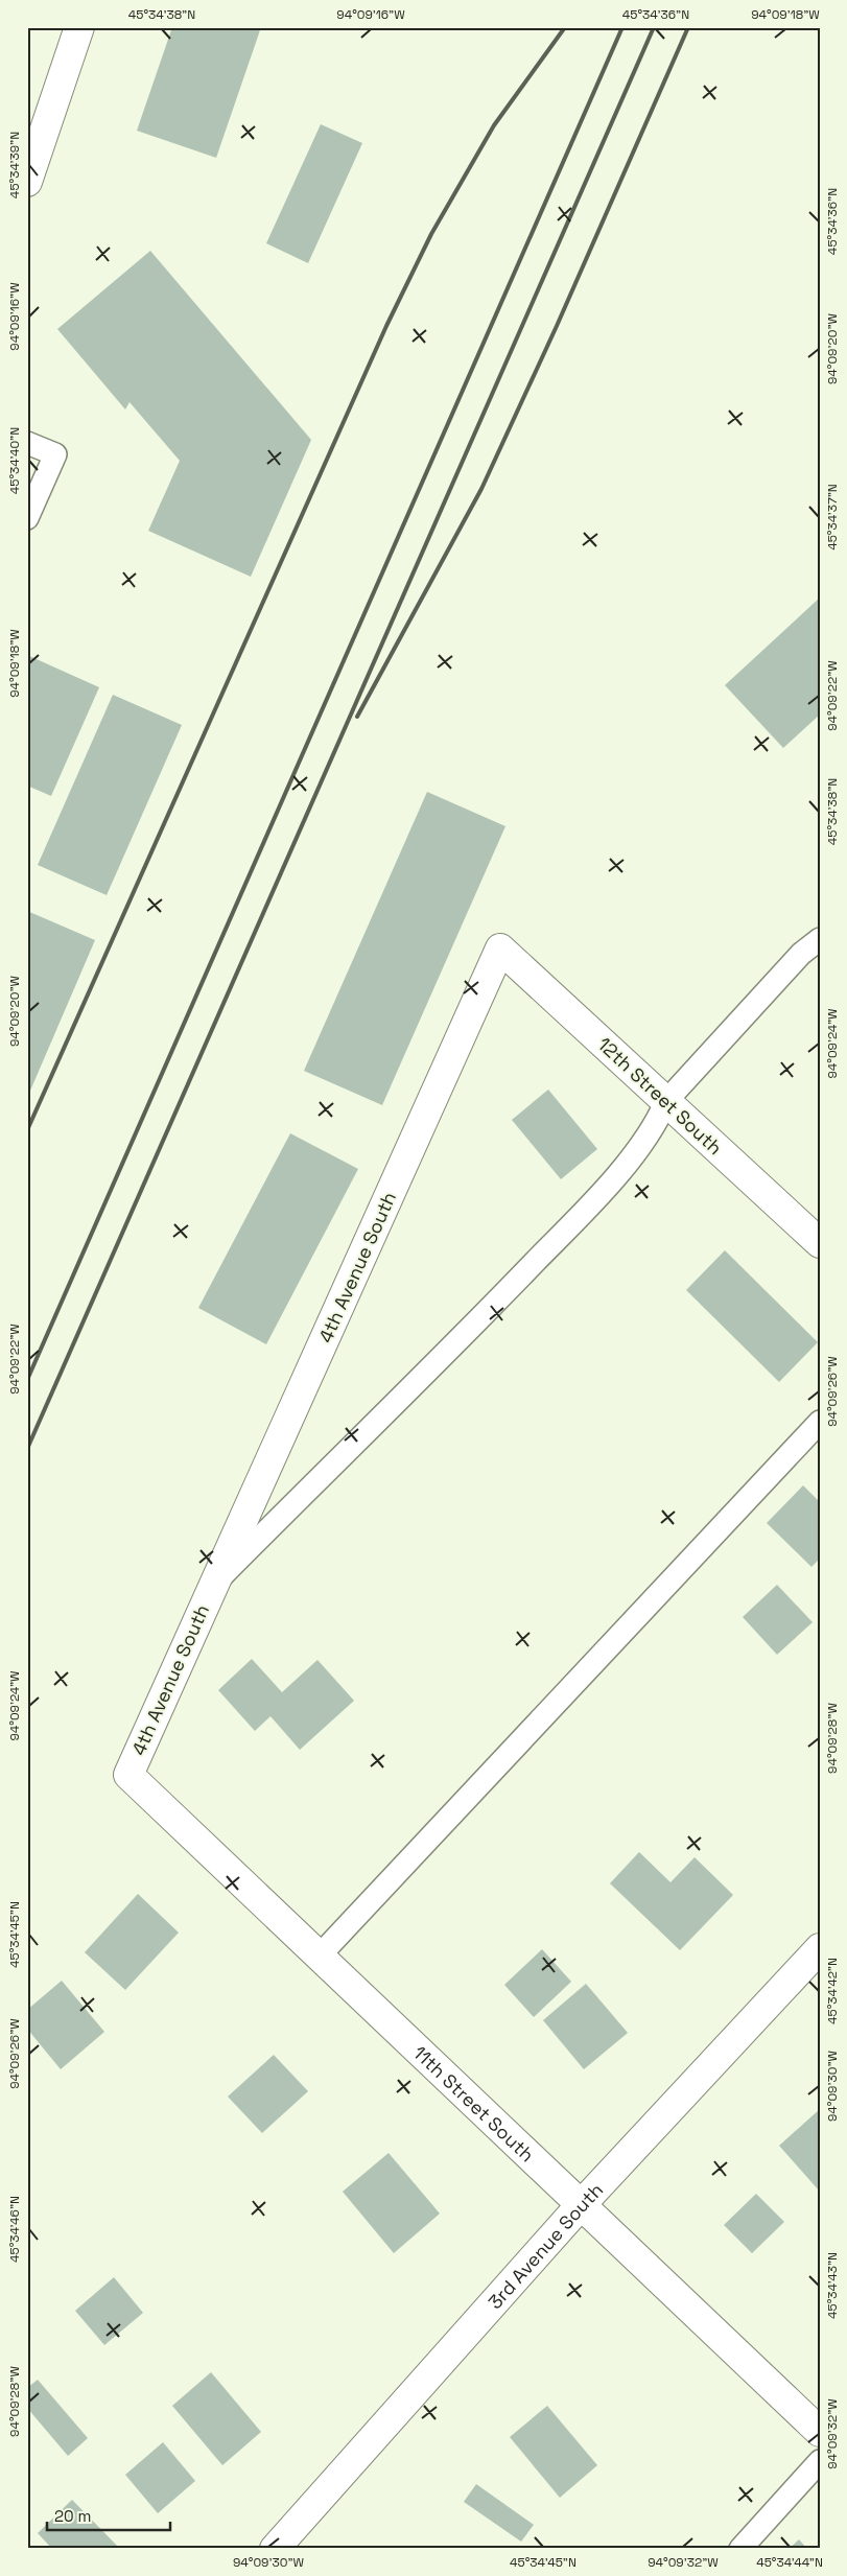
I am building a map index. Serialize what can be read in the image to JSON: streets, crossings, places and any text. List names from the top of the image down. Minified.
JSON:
{"streets":{"street":["12th Street South","4th Avenue South","11th Street South","3rd Avenue South"]},"crossings":[["12th Street South","4th Avenue South"],["4th Avenue South","11th Street South"],["11th Street South","3rd Avenue South"]],"scale_bar":"20 m","coordinates":["45°34'38\"N","94°09'16\"W","45°34'36\"N","94°09'18\"W","45°34'39\"N","94°09'20\"W","45°34'40\"N","45°34'37\"N","94°09'22\"W","94°09'24\"W","94°09'26\"W","94°09'28\"W","45°34'45\"N","45°34'42\"N","94°09'30\"W","45°34'46\"N","45°34'43\"N","94°09'32\"W","45°34'44\"N"]}
